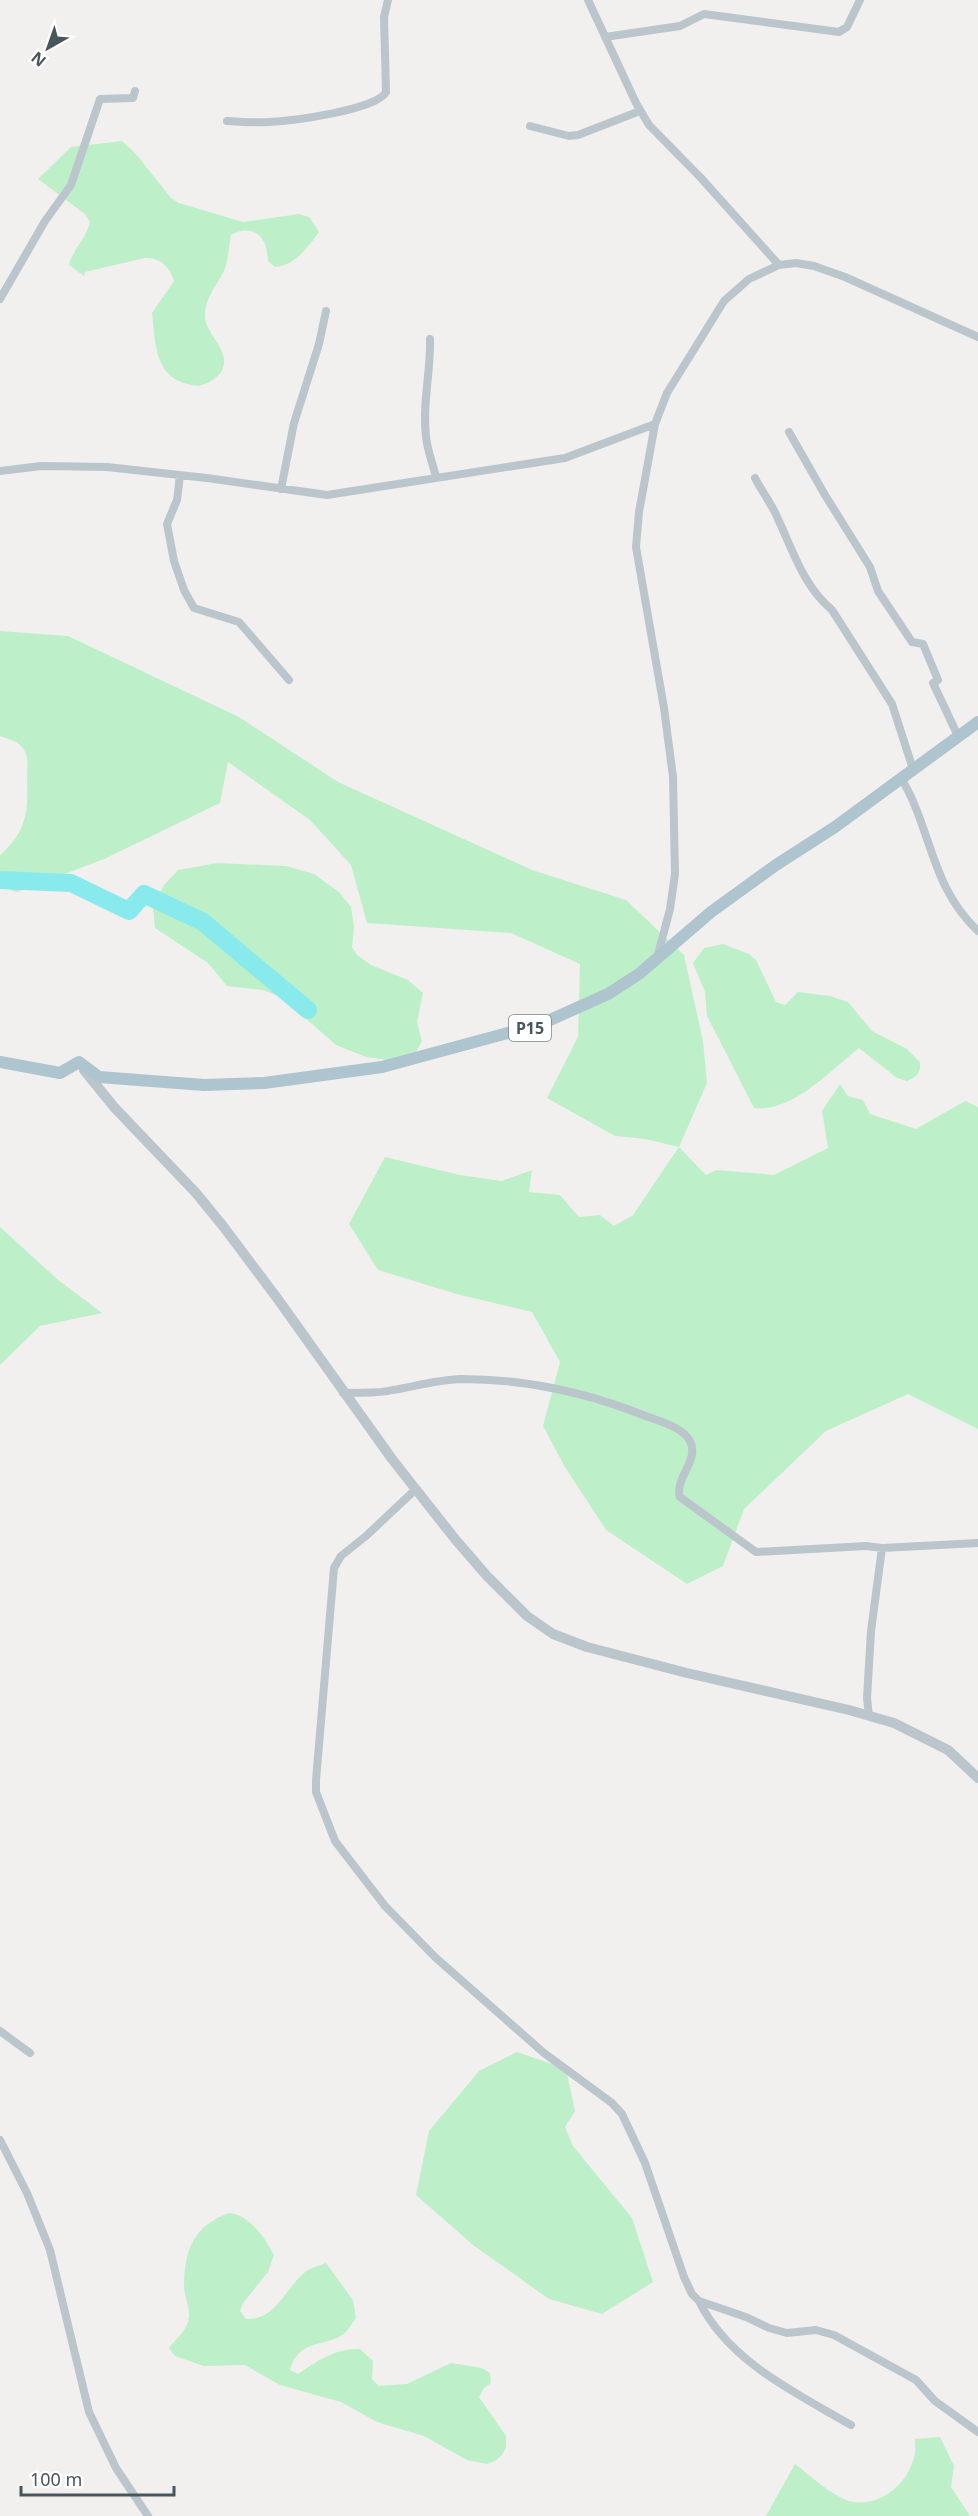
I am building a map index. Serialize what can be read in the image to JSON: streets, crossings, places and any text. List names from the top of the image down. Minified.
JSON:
{"streets":{"main road":["P15"]},"scale_bar":"100 m","north":"bottom left"}
